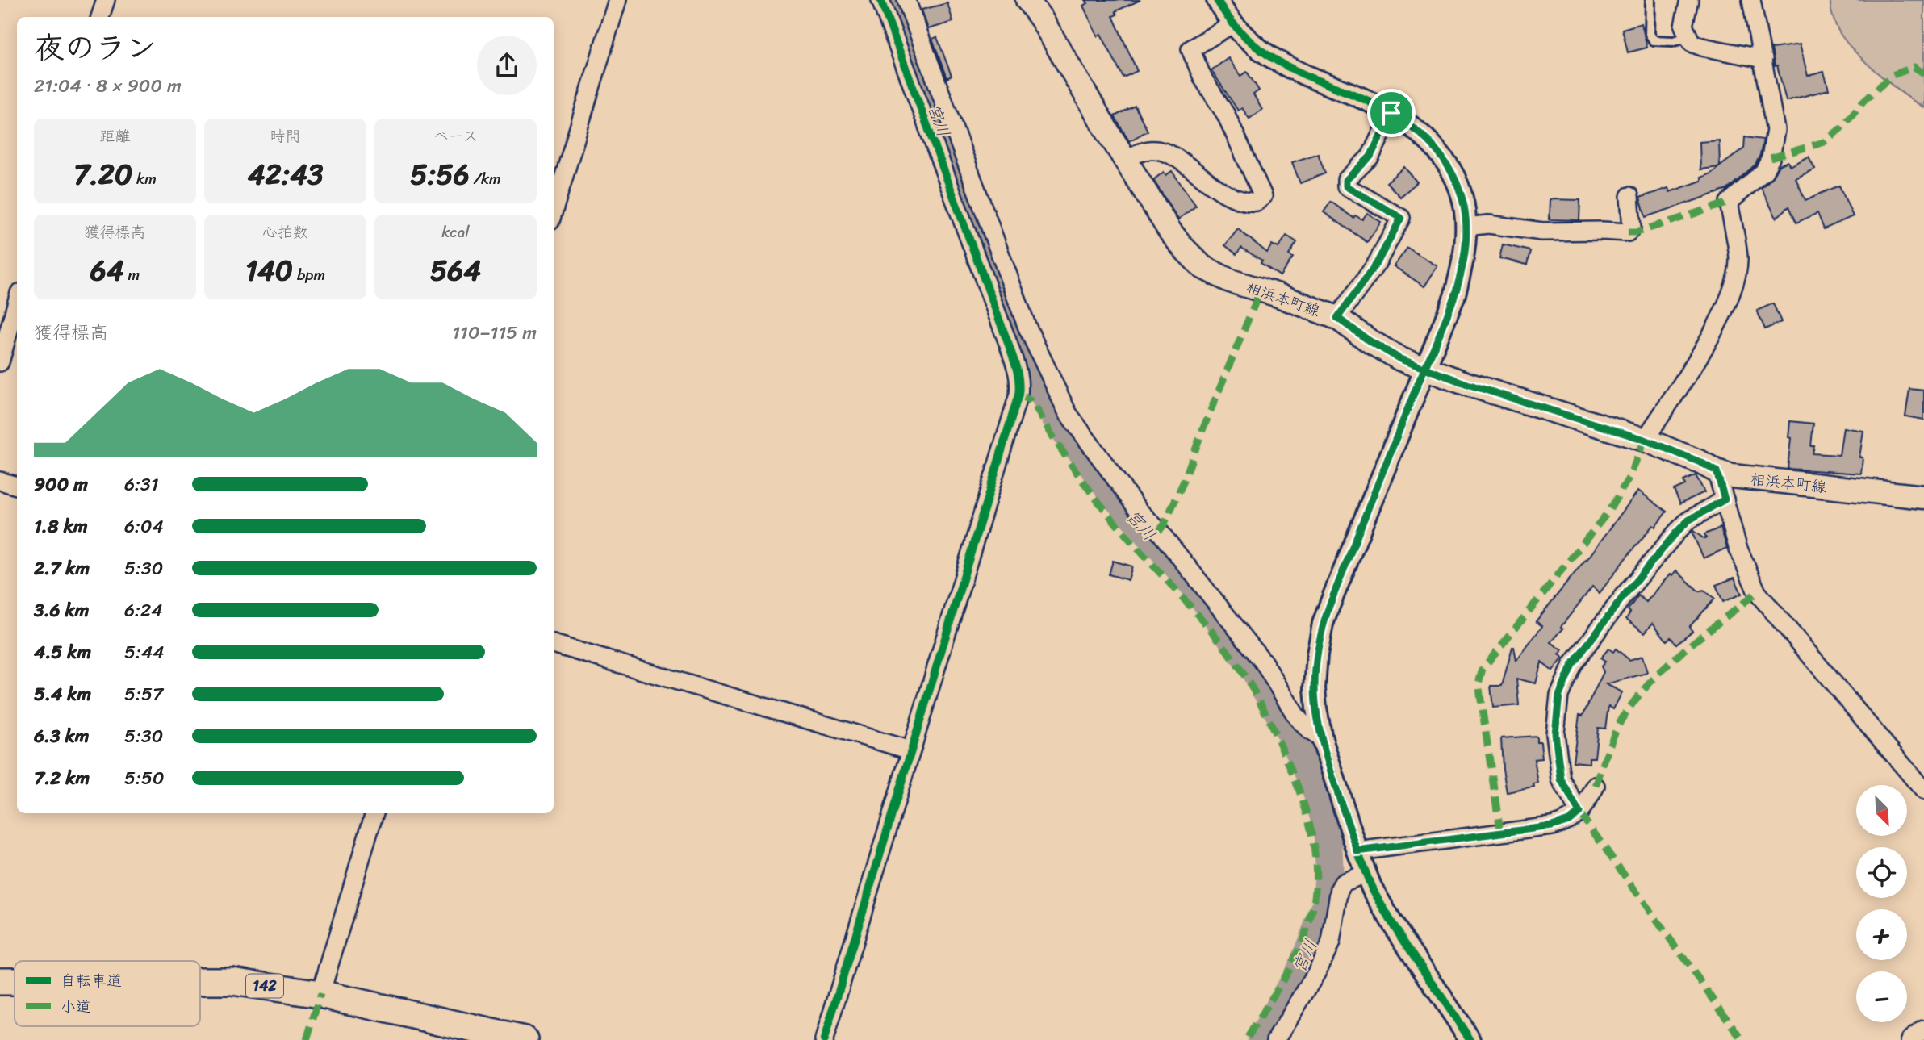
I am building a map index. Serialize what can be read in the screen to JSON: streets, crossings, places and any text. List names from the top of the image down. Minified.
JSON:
{"streets":{"highway":["142"],"main road":["相浜本町線"]},"water":["宮川"],"legend":["自転車道","小道"],"north":"bottom right","page":{"heading":["夜のラン","21:04 · 8 × 900 m"],"stats":[["距離","7.20 km"],["時間","42:43"],["ペース","5:56 /km"],["獲得標高","64 m"],["心拍数","140 bpm"],["kcal","564"]],"chart":["獲得標高","110–115 m"],"list":[{"name":"900 m","note":"6:31"},{"name":"1.8 km","note":"6:04"},{"name":"2.7 km","note":"5:30"},{"name":"3.6 km","note":"6:24"},{"name":"4.5 km","note":"5:44"},{"name":"5.4 km","note":"5:57"},{"name":"6.3 km","note":"5:30"},{"name":"7.2 km","note":"5:50"}],"map_buttons":["+","−"]}}
